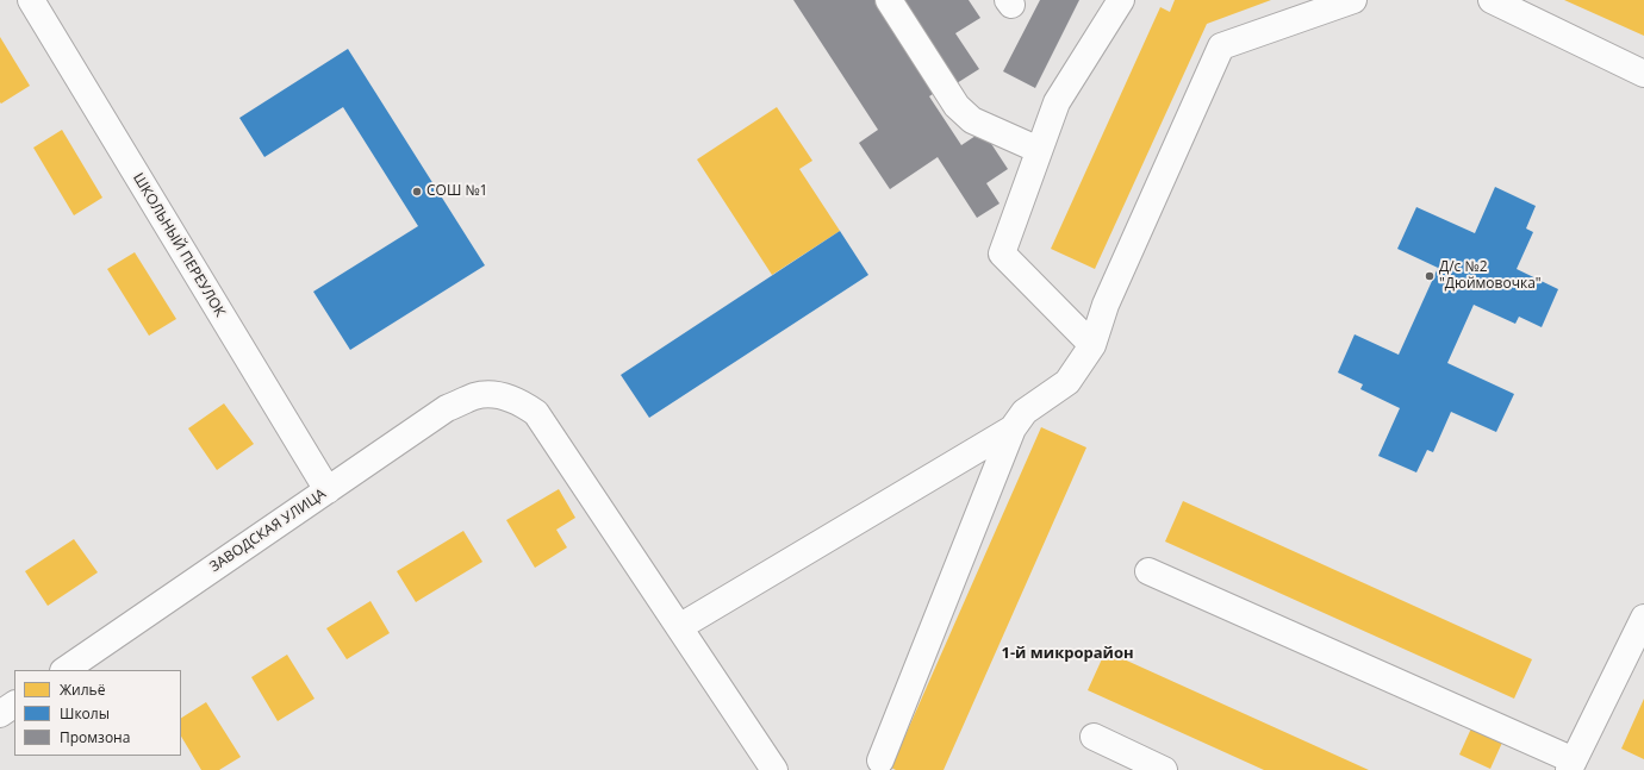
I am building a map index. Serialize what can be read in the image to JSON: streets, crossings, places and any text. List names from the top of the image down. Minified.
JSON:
{"streets":{"street":["ШКОЛЬНЫЙ ПЕРЕУЛОК","ЗАВОДСКАЯ УЛИЦА"]},"crossings":[["ШКОЛЬНЫЙ ПЕРЕУЛОК","ЗАВОДСКАЯ УЛИЦА"]],"districts":["1-й микрорайон"],"places":["СОШ №1","Д/с №2 \"Дюймовочка\""],"legend":["Жильё","Школы","Промзона"]}
